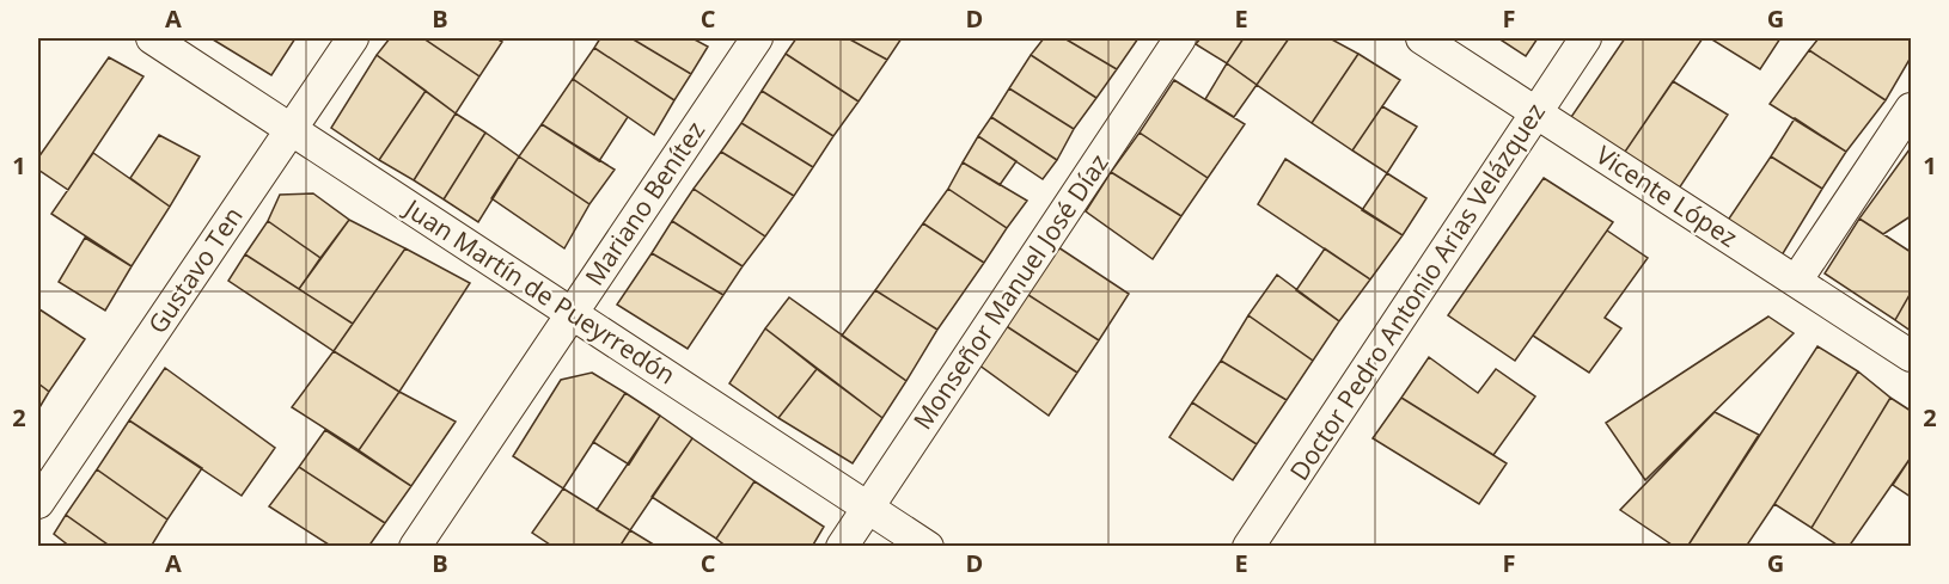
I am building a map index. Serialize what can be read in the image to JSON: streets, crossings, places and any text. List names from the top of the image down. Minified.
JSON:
{"streets":{"street":["Vicente López","Mariano Benítez","Gustavo Ten","Juan Martín de Pueyrredón","Monseñor Manuel José Díaz","Doctor Pedro Antonio Arias Velázquez"]},"crossings":[["Vicente López","Doctor Pedro Antonio Arias Velázquez"],["Mariano Benítez","Juan Martín de Pueyrredón"],["Gustavo Ten","Juan Martín de Pueyrredón"],["Juan Martín de Pueyrredón","Monseñor Manuel José Díaz"]],"grid":{"columns":["A","B","C","D","E","F","G"],"rows":["1","2"]}}
